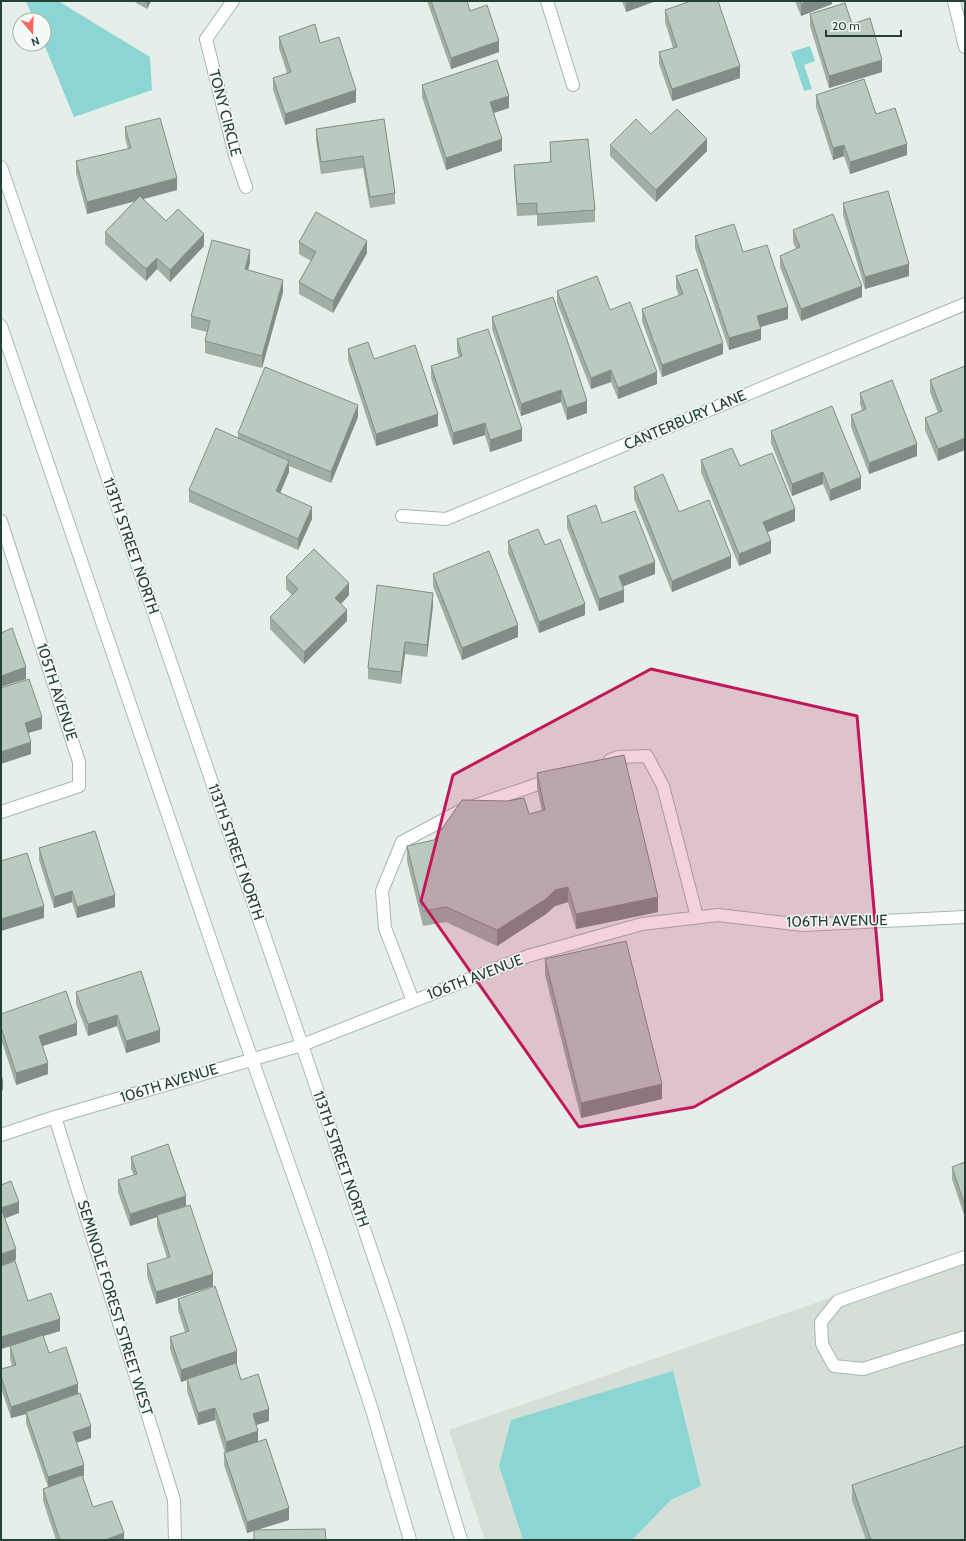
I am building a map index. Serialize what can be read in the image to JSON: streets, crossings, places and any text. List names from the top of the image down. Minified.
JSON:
{"streets":{"street":["TONY CIRCLE","CANTERBURY LANE","113TH STREET NORTH","105TH AVENUE","106TH AVENUE","SEMINOLE FOREST STREET WEST"]},"crossings":[["113TH STREET NORTH","106TH AVENUE"],["106TH AVENUE","SEMINOLE FOREST STREET WEST"]],"scale_bar":"20 m","north":"bottom"}
